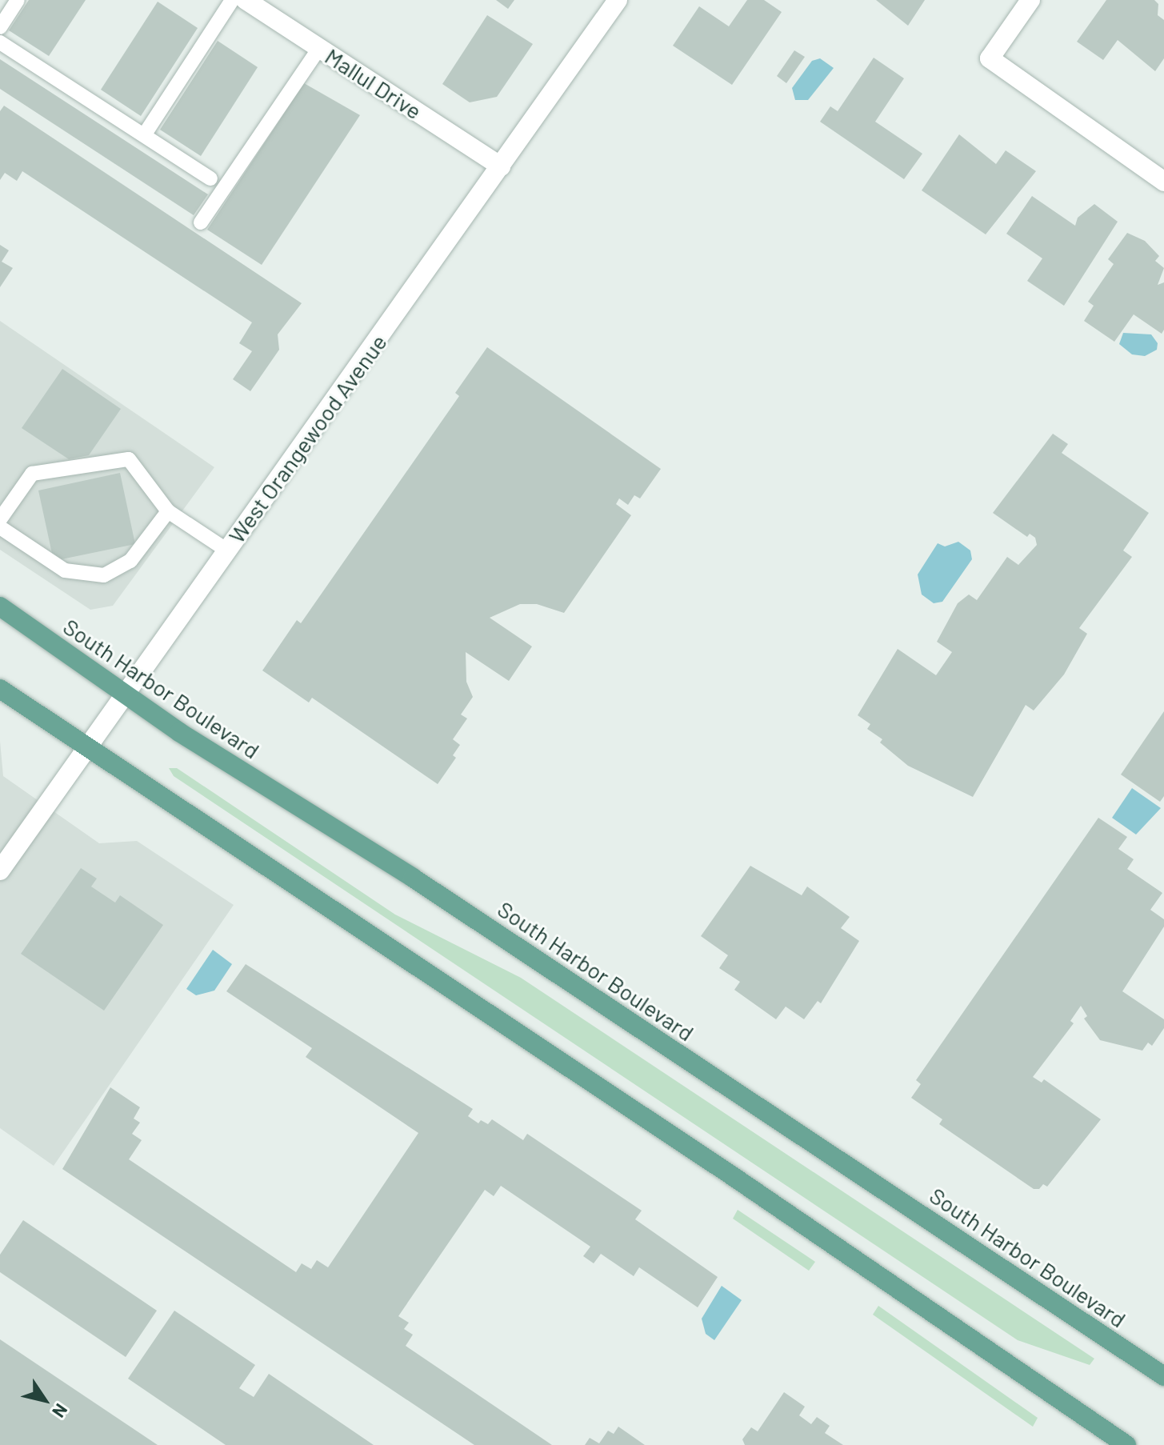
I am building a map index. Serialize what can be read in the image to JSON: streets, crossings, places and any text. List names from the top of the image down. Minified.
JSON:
{"streets":{"main road":["Mallul Drive","West Orangewood Avenue","South Harbor Boulevard"]},"crossings":[["Mallul Drive","West Orangewood Avenue"],["West Orangewood Avenue","South Harbor Boulevard"]],"north":"bottom right"}
